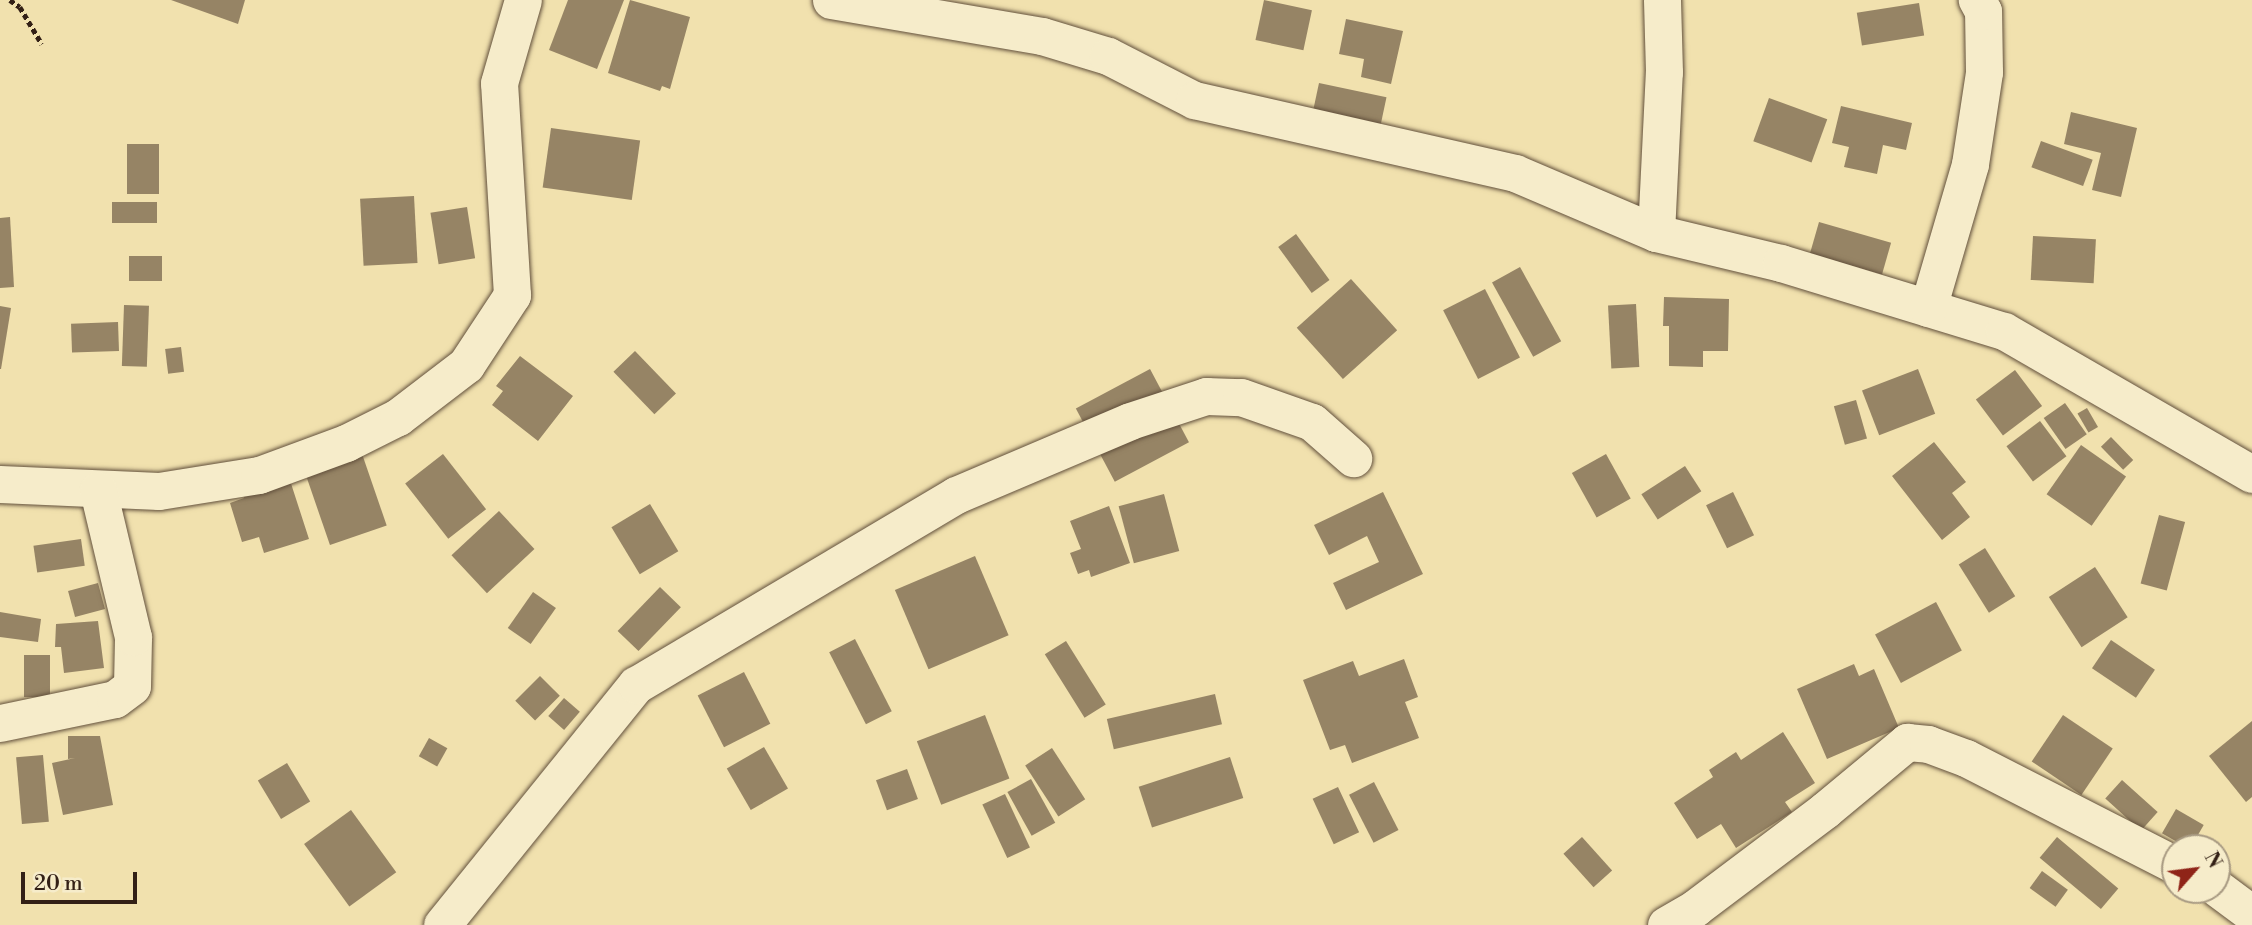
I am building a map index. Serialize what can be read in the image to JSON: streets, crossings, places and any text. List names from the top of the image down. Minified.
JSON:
{"scale_bar":"20 m","north":"top right"}
